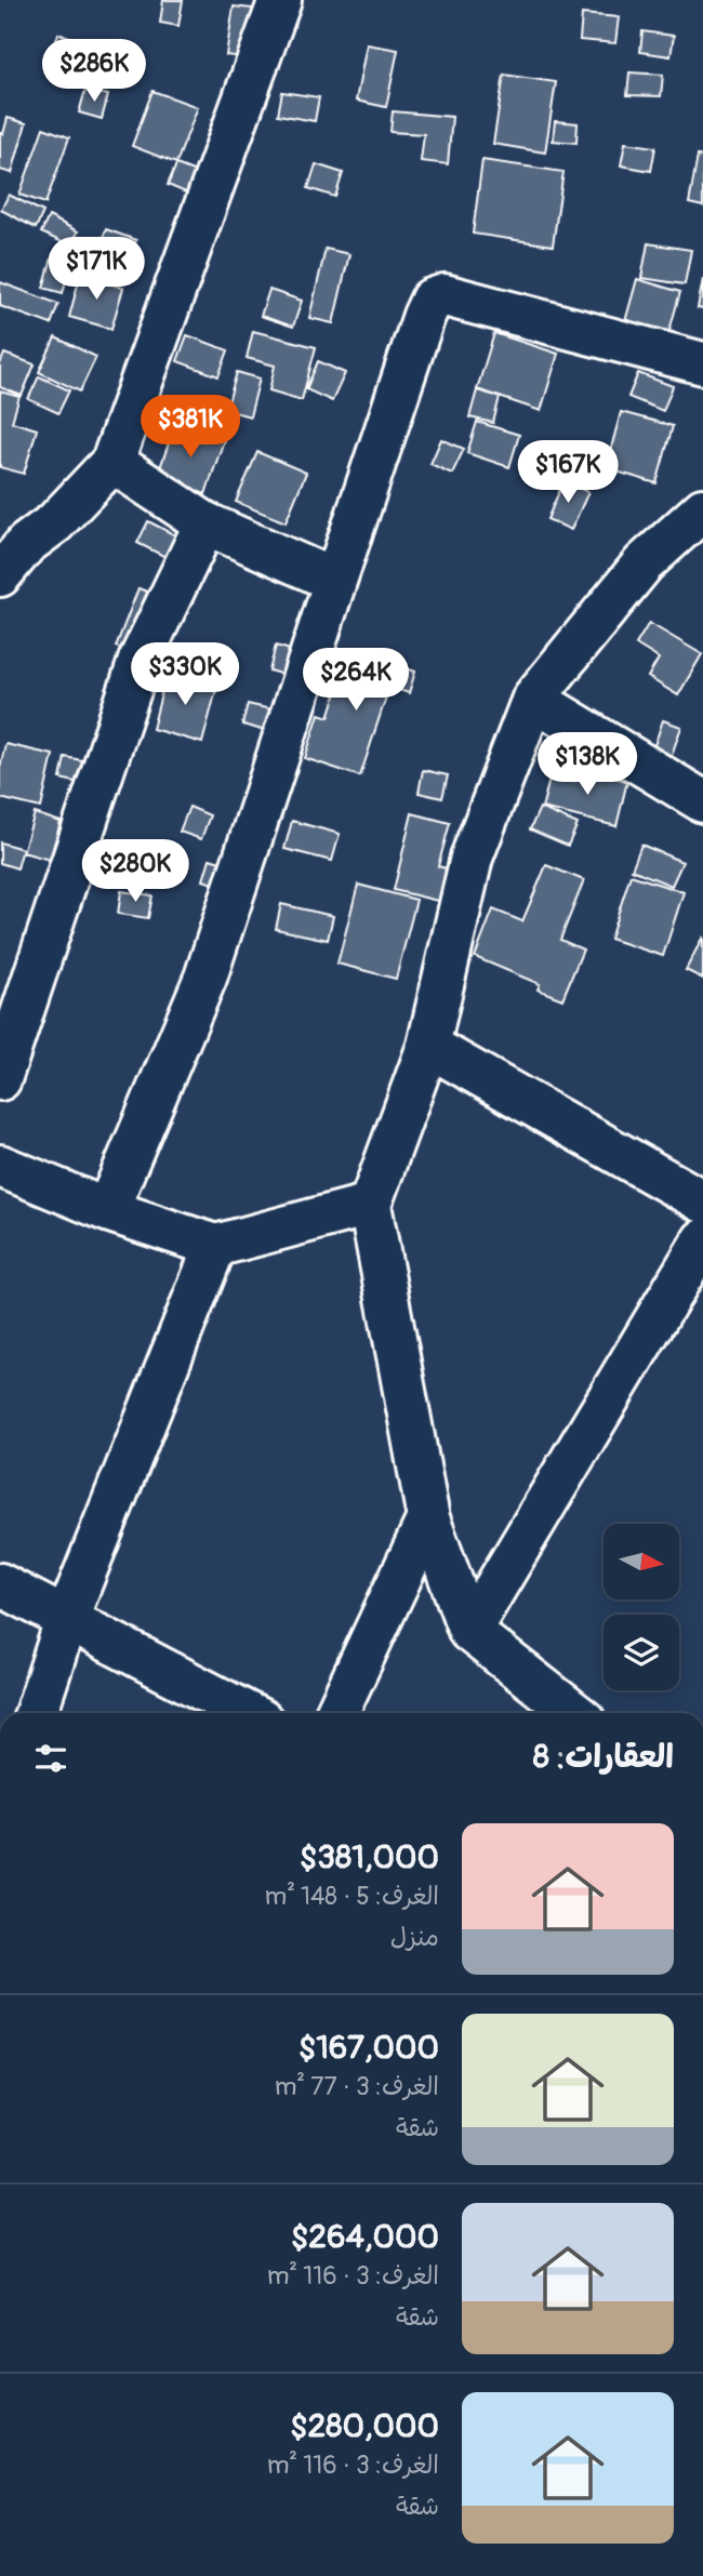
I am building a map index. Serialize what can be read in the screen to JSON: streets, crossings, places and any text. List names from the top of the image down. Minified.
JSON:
{"north":"right","page":{"price":["$286K","$171K","$381K","$167K","$330K","$264K","$138K","$280K"],"heading":"العقارات: 8","list":[{"name":"$381,000","note":"الغرف: 5 · 148 m² · منزل"},{"name":"$167,000","note":"الغرف: 3 · 77 m² · شقة"},{"name":"$264,000","note":"الغرف: 3 · 116 m² · شقة"},{"name":"$280,000","note":"الغرف: 3 · 116 m² · شقة"}]}}
